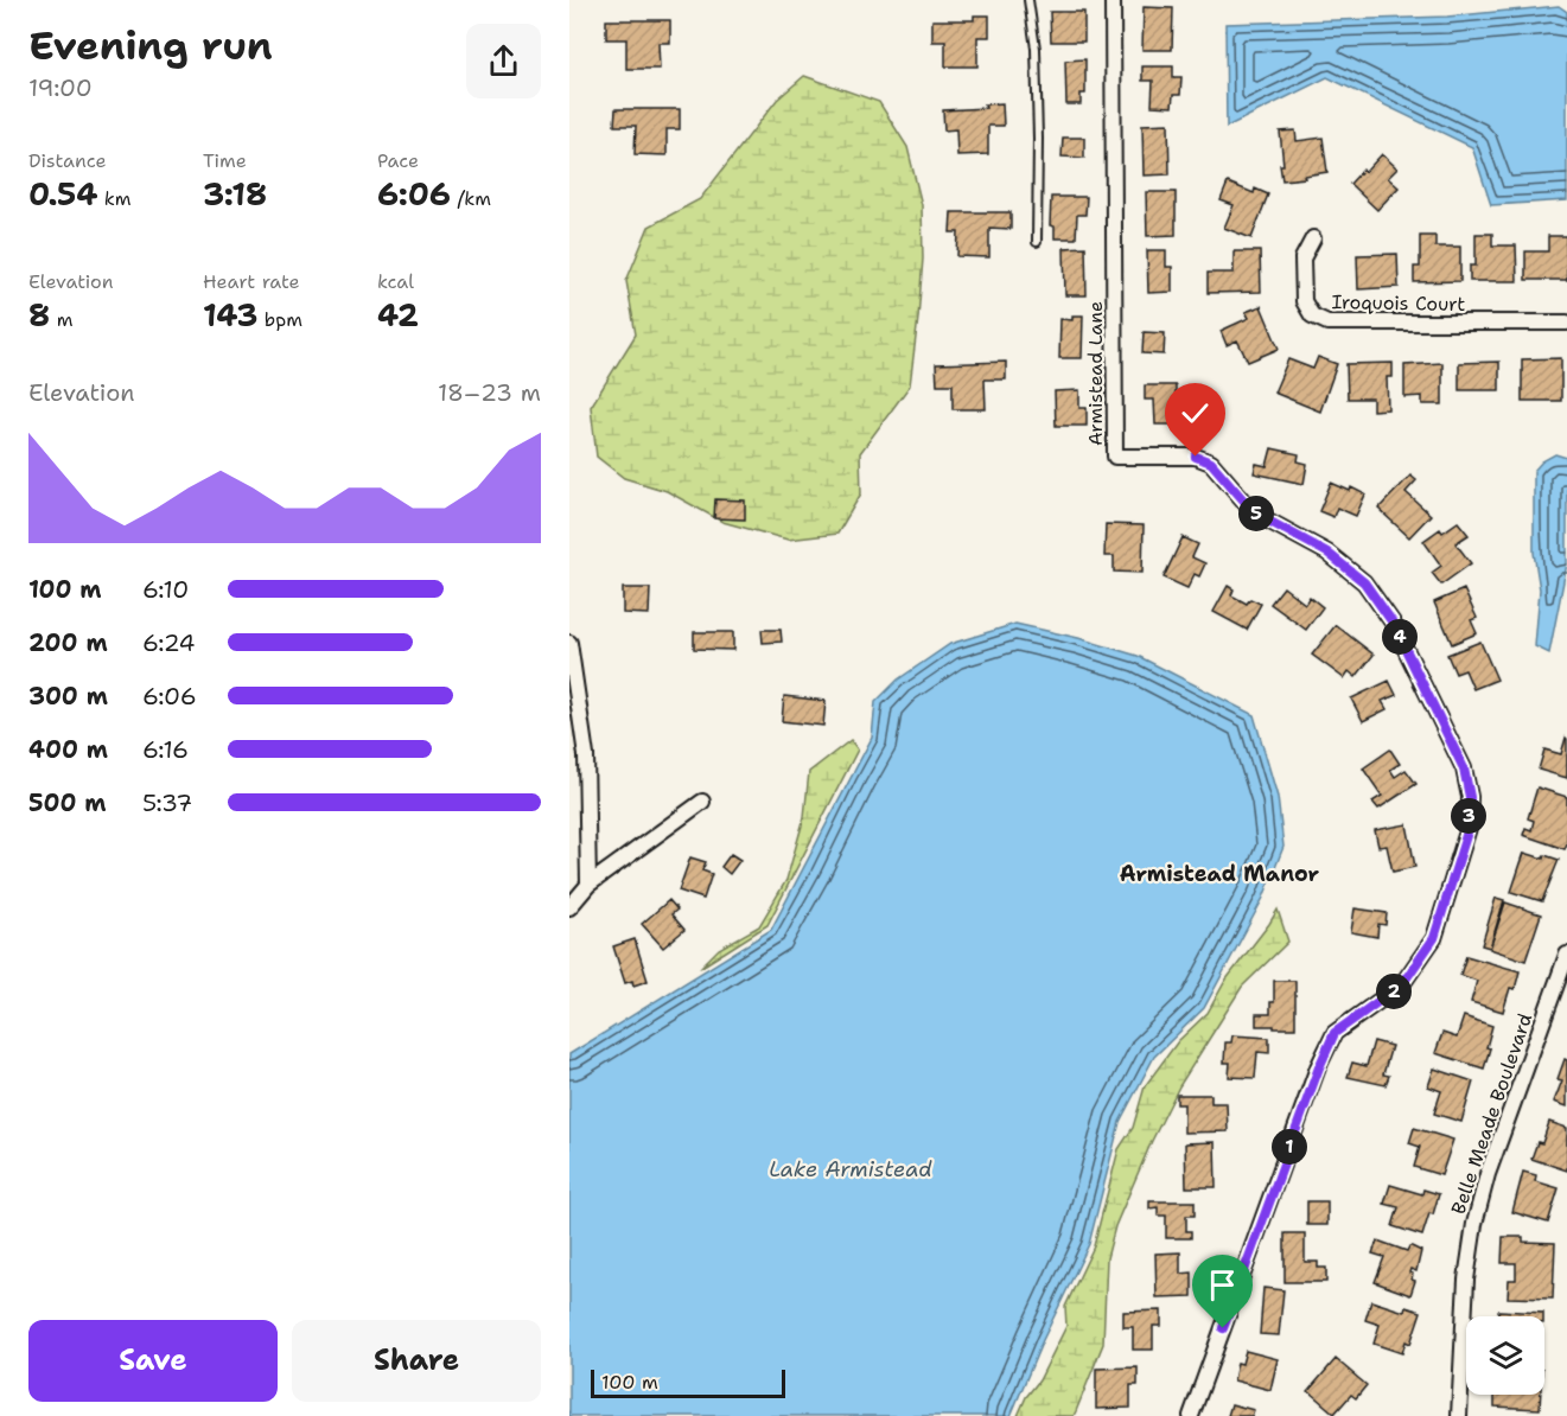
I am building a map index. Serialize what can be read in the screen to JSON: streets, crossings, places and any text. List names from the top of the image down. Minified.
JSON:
{"streets":{"street":["Iroquois Court","Armistead Lane","Belle Meade Boulevard"]},"districts":["Armistead Manor"],"water":["Lake Armistead"],"scale_bar":"100 m","page":{"heading":["Evening run","19:00"],"stats":[["Distance","0.54 km"],["Time","3:18"],["Pace","6:06 /km"],["Elevation","8 m"],["Heart rate","143 bpm"],["kcal","42"]],"chart":["Elevation","18–23 m"],"pins":["5","4","3","2","1"],"list":[{"name":"100 m","note":"6:10"},{"name":"200 m","note":"6:24"},{"name":"300 m","note":"6:06"},{"name":"400 m","note":"6:16"},{"name":"500 m","note":"5:37"}],"buttons":["Save","Share"],"scale":"100 m"}}
